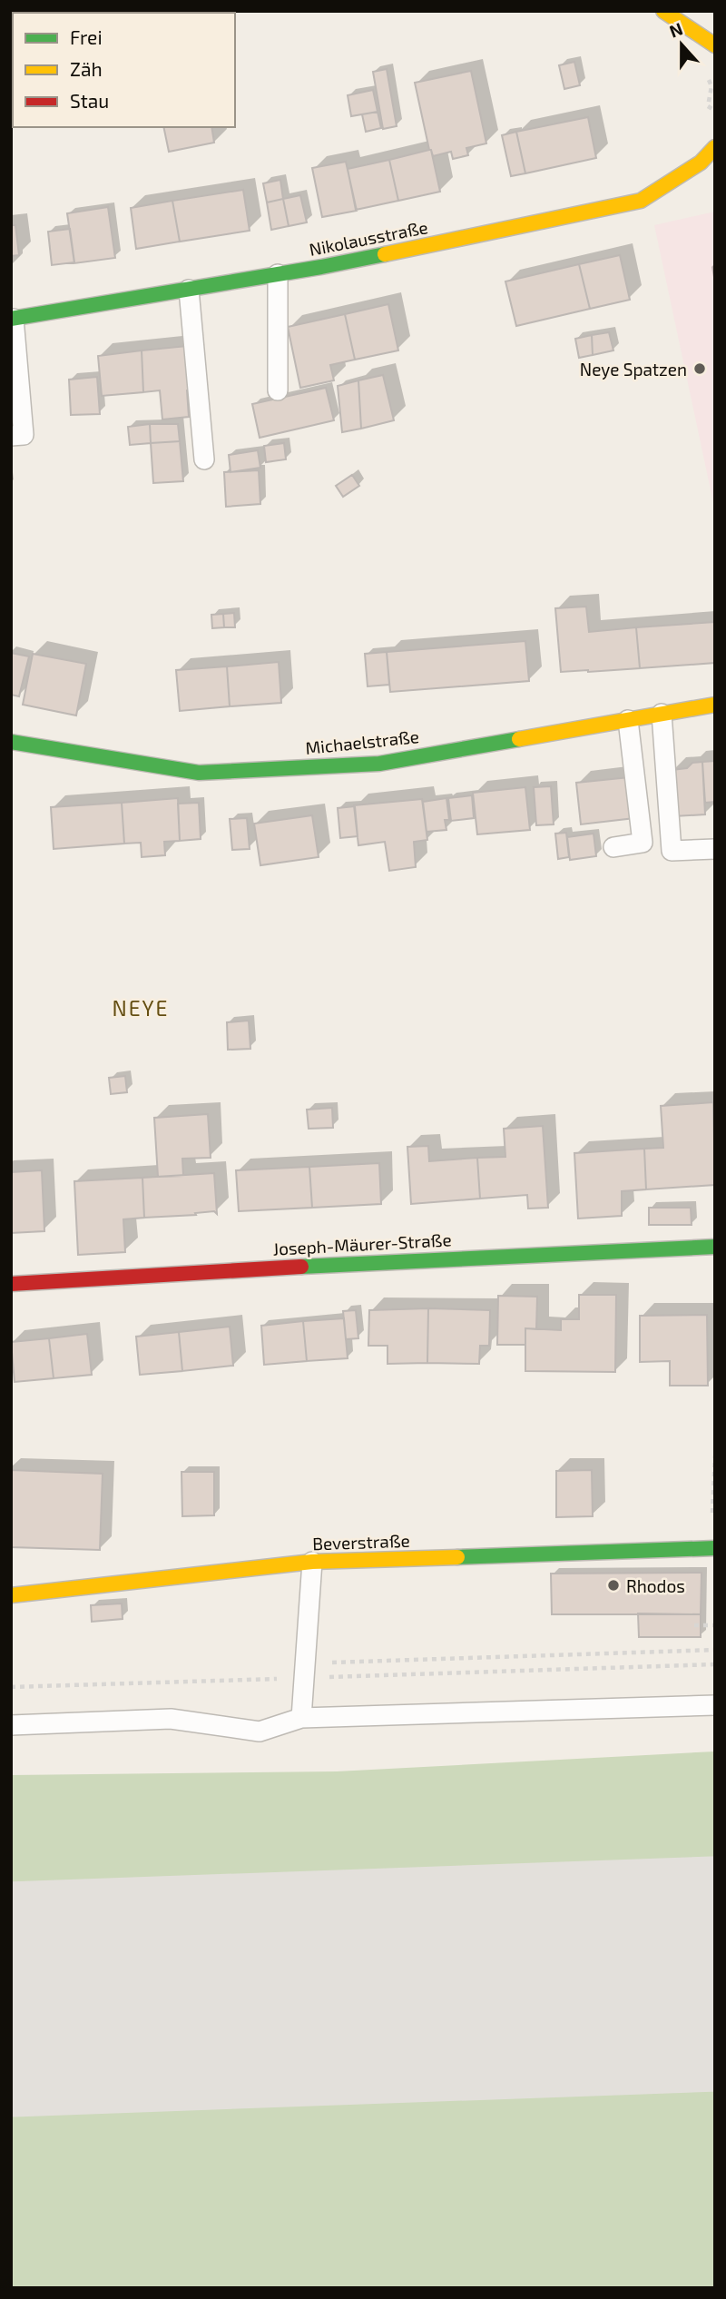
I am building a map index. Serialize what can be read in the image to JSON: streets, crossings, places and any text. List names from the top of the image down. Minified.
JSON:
{"streets":{"street":["Nikolausstraße","Michaelstraße","Joseph-Mäurer-Straße","Beverstraße"]},"districts":["NEYE"],"places":["Neye Spatzen","Rhodos"],"legend":["Frei","Zäh","Stau"],"north":"top"}
